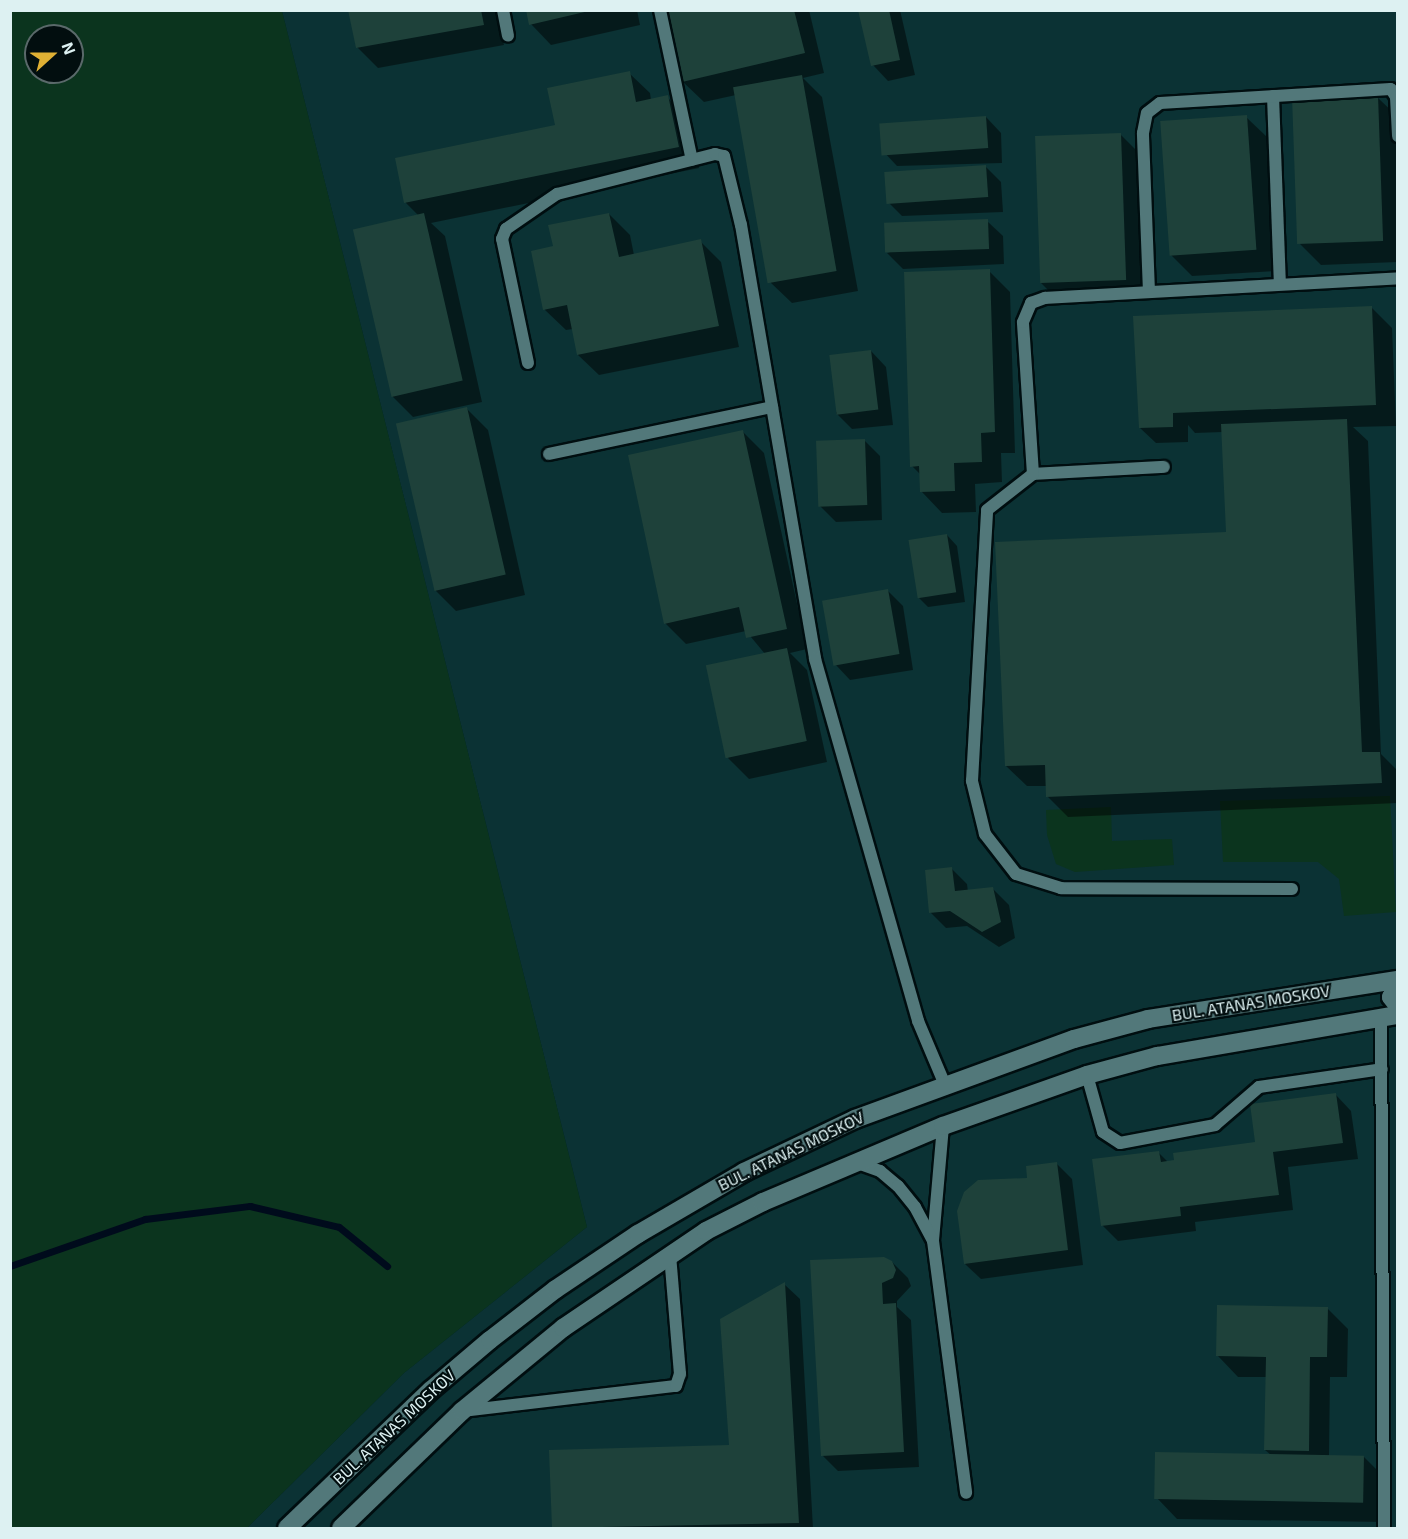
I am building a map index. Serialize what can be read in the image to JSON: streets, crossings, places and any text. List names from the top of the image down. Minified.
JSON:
{"streets":{"main road":["BUL. ATANAS MOSKOV"]},"north":"right"}
